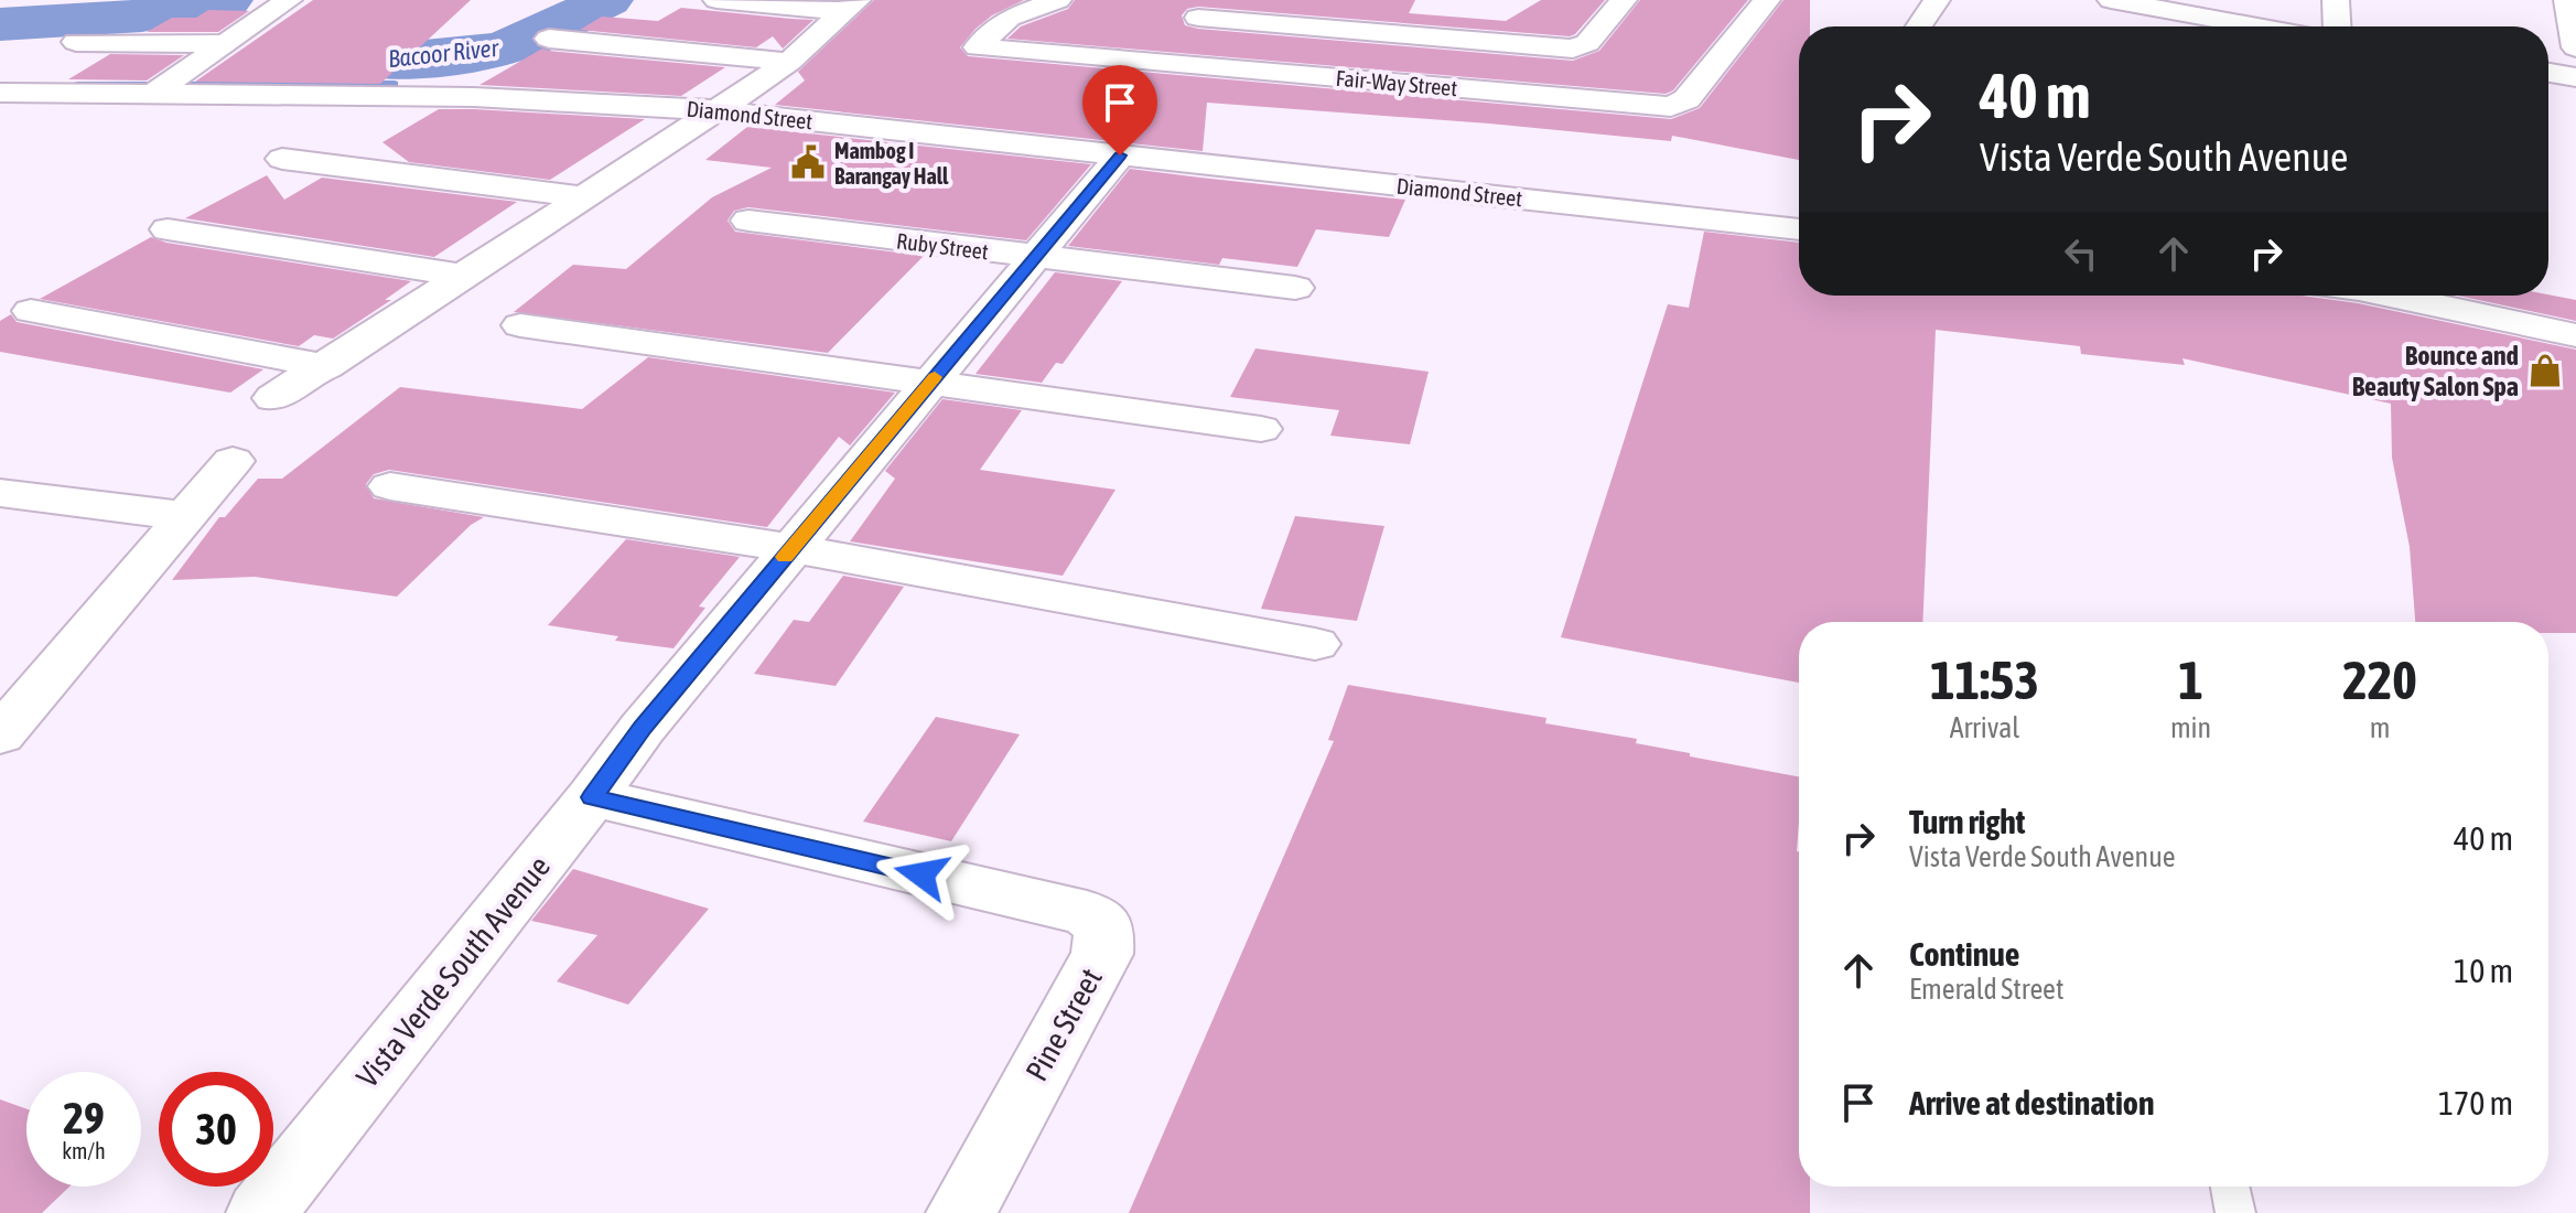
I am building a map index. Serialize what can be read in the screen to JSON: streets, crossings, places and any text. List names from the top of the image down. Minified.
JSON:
{"streets":{"street":["Fair-Way Street","Diamond Street","Ruby Street","Vista Verde South Avenue","Pine Street"]},"crossings":[["Diamond Street","Vista Verde South Avenue"],["Ruby Street","Vista Verde South Avenue"],["Vista Verde South Avenue","Pine Street"]],"water":["Bacoor River"],"places":{"public building":["Mambog I Barangay Hall"],"shop":["Bounce and Beauty Salon Spa"]},"page":{"turn":["40 m","Vista Verde South Avenue"],"eta":["11:53","Arrival","1","min","220","m"],"list":[{"name":"Turn right","note":"Vista Verde South Avenue","value":"40 m"},{"name":"Continue","note":"Emerald Street","value":"10 m"},{"name":"Arrive at destination","value":"170 m"}],"speed":"29 km/h","limit":"30"}}
